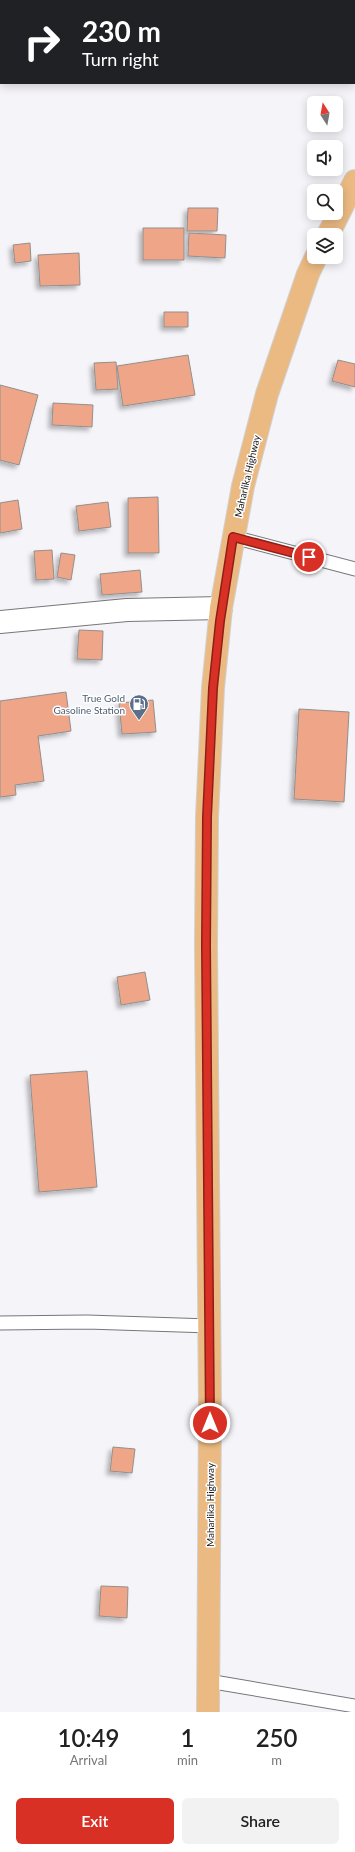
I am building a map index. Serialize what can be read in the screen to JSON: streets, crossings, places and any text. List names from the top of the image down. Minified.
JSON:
{"streets":{"highway":["Maharlika Highway"]},"places":{"fuel station":["True Gold Gasoline Station"]},"north":"top","page":{"turn":["230 m","Turn right"],"eta":["10:49","Arrival","1","min","250","m"],"buttons":["Exit","Share"]}}
